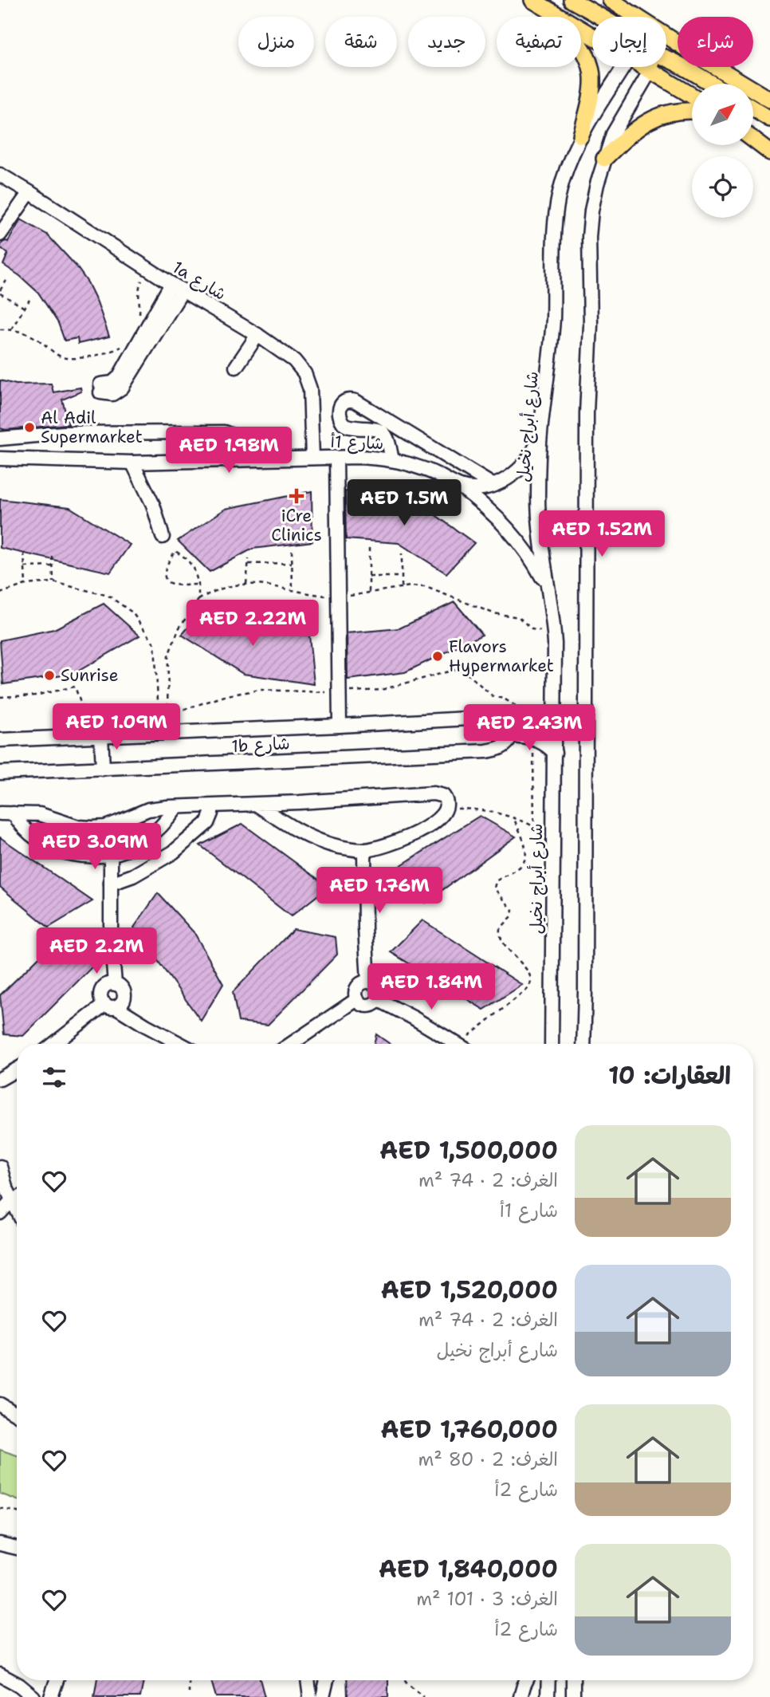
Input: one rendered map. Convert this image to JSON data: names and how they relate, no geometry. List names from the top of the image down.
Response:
{
  "streets": {
    "street": [
      "1a شارع",
      "شارع أبراج نخيل",
      "شارع 1أ",
      "1b شارع"
    ]
  },
  "crossings": [
    ["1a شارع", "شارع 1أ"],
    ["شارع أبراج نخيل", "شارع 1أ"]
  ],
  "places": {
    "other": ["Al Adil Supermarket", "Flavors Hypermarket", "Sunrise"],
    "health": ["iCre Clinics"]
  },
  "north": "top right",
  "page": {
    "chip": [
      "شراء",
      "إيجار",
      "تصفية",
      "جديد",
      "شقة",
      "منزل"
    ],
    "price": [
      "AED 1.98M",
      "AED 1.5M",
      "AED 1.52M",
      "AED 2.22M",
      "AED 1.09M",
      "AED 2.43M",
      "AED 3.09M",
      "AED 1.76M",
      "AED 2.2M",
      "AED 1.84M"
    ],
    "heading": "العقارات: 10",
    "list": [
      {
        "name": "AED 1,500,000",
        "note": "الغرف: 2 · 74 m² · شارع 1أ"
      },
      {
        "name": "AED 1,520,000",
        "note": "الغرف: 2 · 74 m² · شارع أبراج نخيل"
      },
      {
        "name": "AED 1,760,000",
        "note": "الغرف: 2 · 80 m² · شارع 2أ"
      },
      {
        "name": "AED 1,840,000",
        "note": "الغرف: 3 · 101 m² · شارع 2أ"
      }
    ]
  }
}
